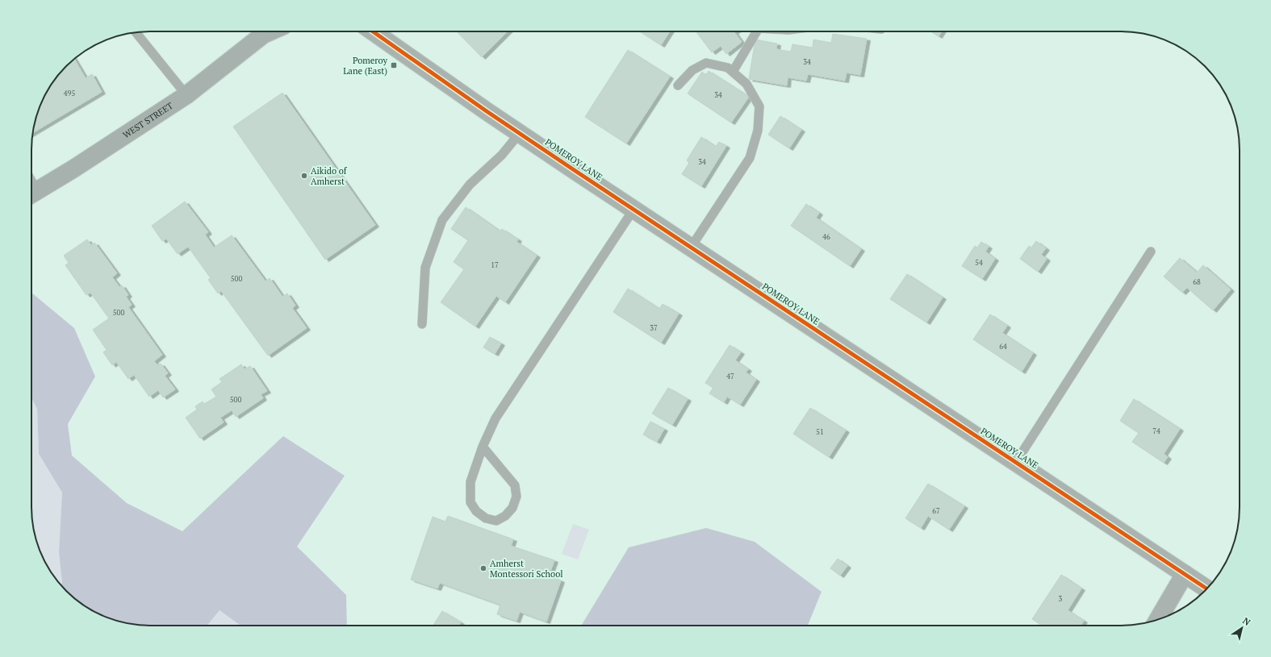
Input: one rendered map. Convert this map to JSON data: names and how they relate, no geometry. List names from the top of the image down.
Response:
{
  "streets": {
    "main road": ["WEST STREET"],
    "street": ["POMEROY LANE"]
  },
  "places": {
    "transit": ["Pomeroy Lane (East)"],
    "other": ["Aikido of Amherst", "Amherst Montessori School"]
  },
  "house_numbers": [
    "34",
    "495",
    "34",
    "34",
    "46",
    "54",
    "17",
    "500",
    "68",
    "500",
    "37",
    "64",
    "47",
    "500",
    "74",
    "51",
    "67",
    "3"
  ],
  "north": "top right"
}
